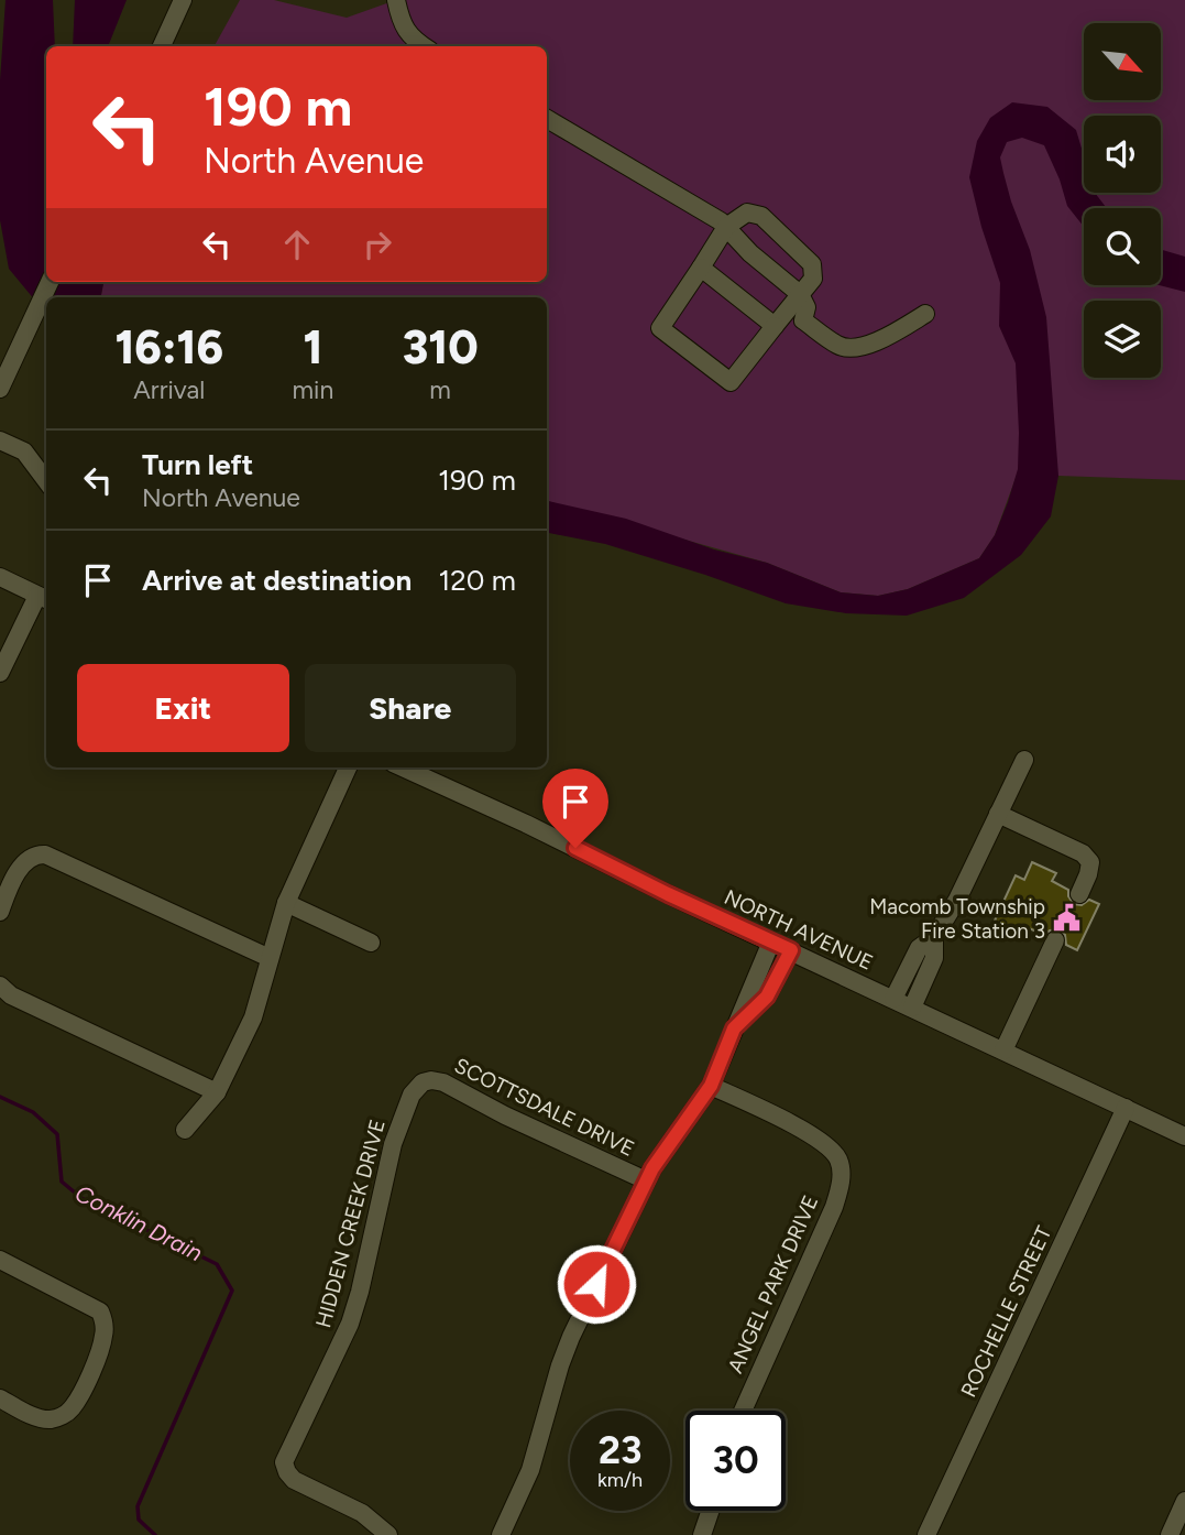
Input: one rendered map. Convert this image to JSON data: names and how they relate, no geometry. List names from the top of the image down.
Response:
{
  "streets": {
    "street": [
      "NORTH AVENUE",
      "SCOTTSDALE DRIVE",
      "HIDDEN CREEK DRIVE",
      "ANGEL PARK DRIVE",
      "ROCHELLE STREET"
    ]
  },
  "crossings": [
    ["NORTH AVENUE", "ROCHELLE STREET"],
    ["SCOTTSDALE DRIVE", "HIDDEN CREEK DRIVE"]
  ],
  "water": ["Conklin Drain"],
  "places": {
    "public building": ["Macomb Township Fire Station 3"]
  },
  "north": "bottom right",
  "page": {
    "turn": ["190 m", "North Avenue"],
    "eta": [
      "16:16",
      "Arrival",
      "1",
      "min",
      "310",
      "m"
    ],
    "list": [
      {
        "name": "Turn left",
        "note": "North Avenue",
        "value": "190 m"
      },
      {
        "name": "Arrive at destination",
        "value": "120 m"
      }
    ],
    "buttons": ["Exit", "Share"],
    "speed": "23 km/h",
    "limit": "30"
  }
}
